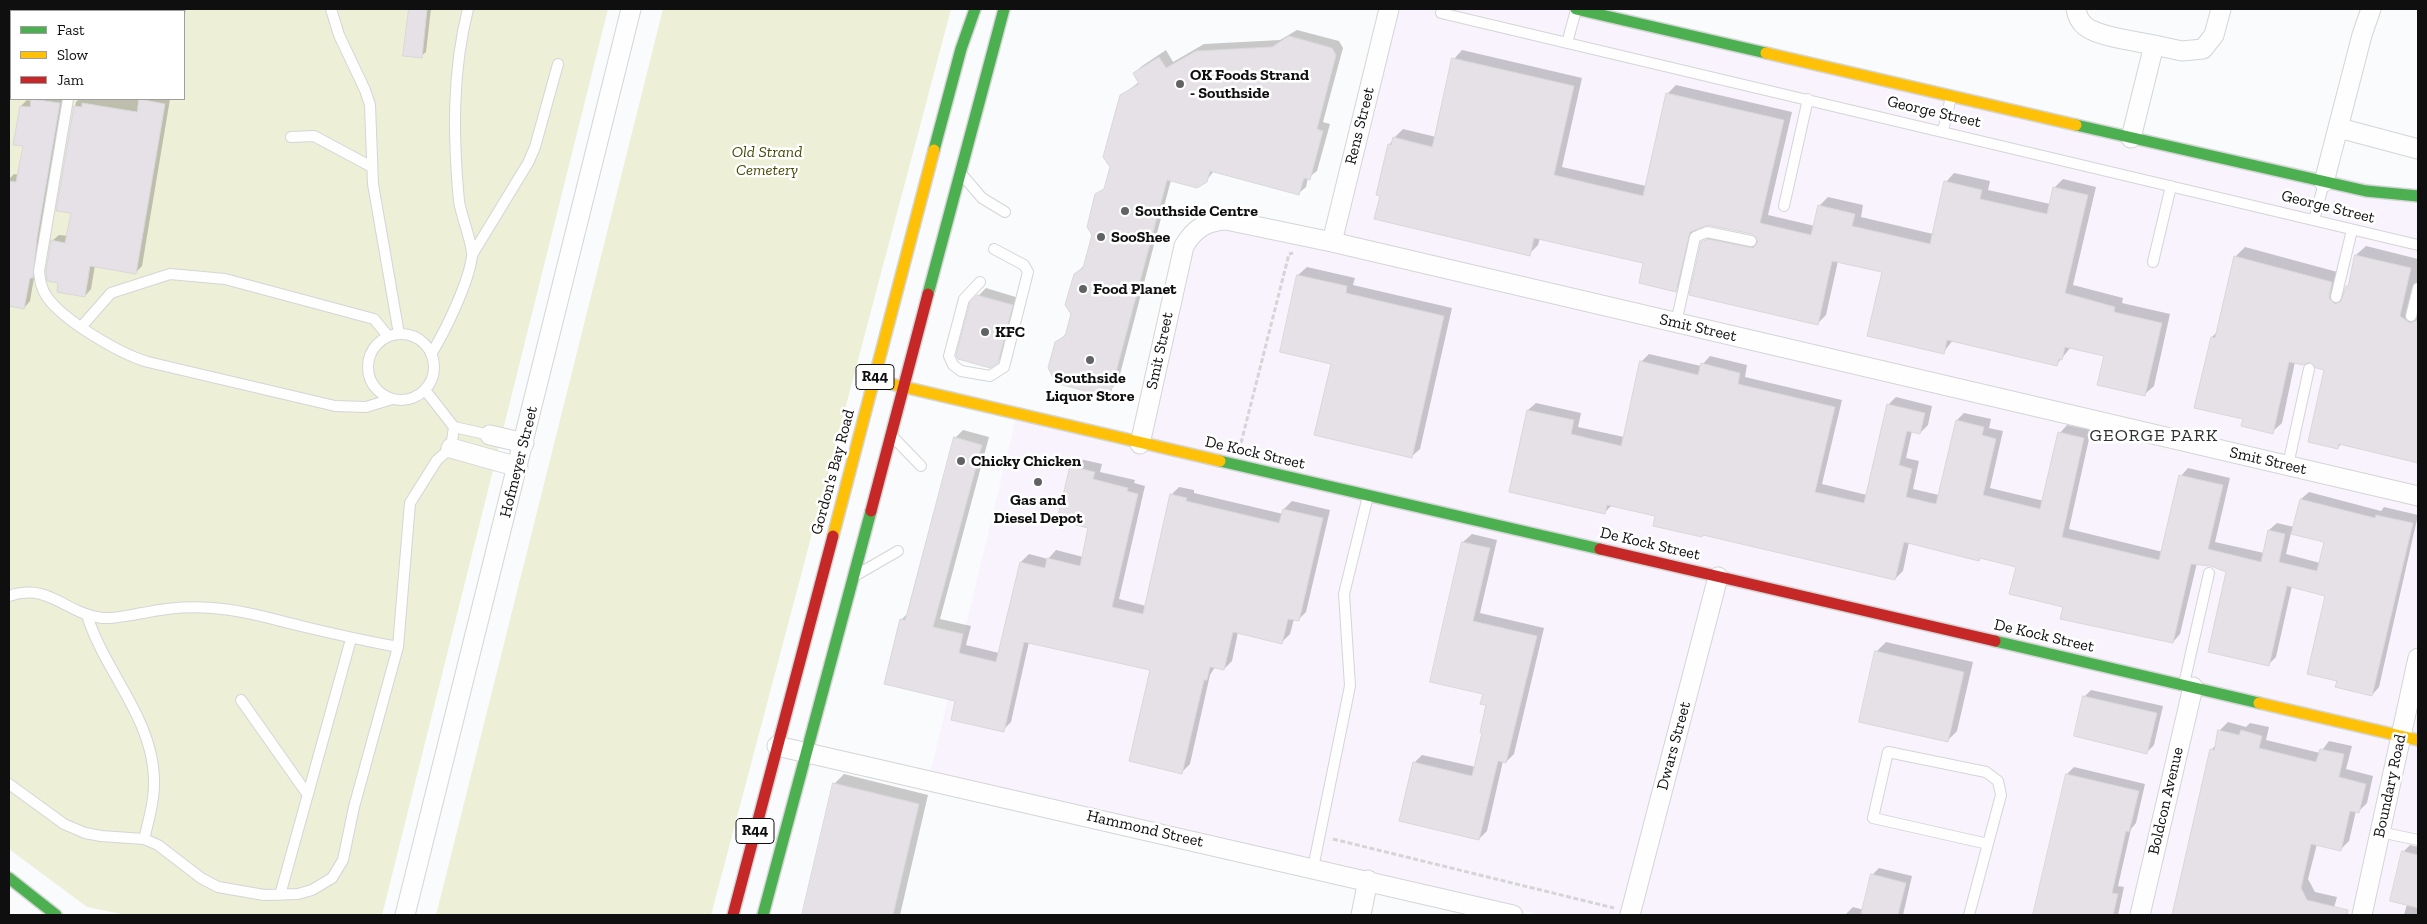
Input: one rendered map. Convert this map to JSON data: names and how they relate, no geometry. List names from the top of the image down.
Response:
{
  "streets": {
    "street": [
      "George Street",
      "Rens Street",
      "Smit Street",
      "R44",
      "De Kock Street",
      "Hofmeyer Street",
      "Gordon's Bay Road",
      "Dwars Street",
      "Boundary Road",
      "Boldcon Avenue",
      "Hammond Street"
    ]
  },
  "crossings": [
    ["Rens Street", "Smit Street"],
    ["Smit Street", "De Kock Street"],
    ["R44", "De Kock Street"],
    ["R44", "Hammond Street"],
    ["De Kock Street", "Gordon's Bay Road"],
    ["De Kock Street", "Dwars Street"],
    ["De Kock Street", "Boundary Road"],
    ["De Kock Street", "Boldcon Avenue"],
    ["Gordon's Bay Road", "Hammond Street"]
  ],
  "districts": ["GEORGE PARK"],
  "parks": ["Old Strand Cemetery"],
  "places": [
    "OK Foods Strand - Southside",
    "Southside Centre",
    "SooShee",
    "Food Planet",
    "KFC",
    "Southside Liquor Store",
    "Chicky Chicken",
    "Gas and Diesel Depot"
  ],
  "legend": ["Fast", "Slow", "Jam"]
}
